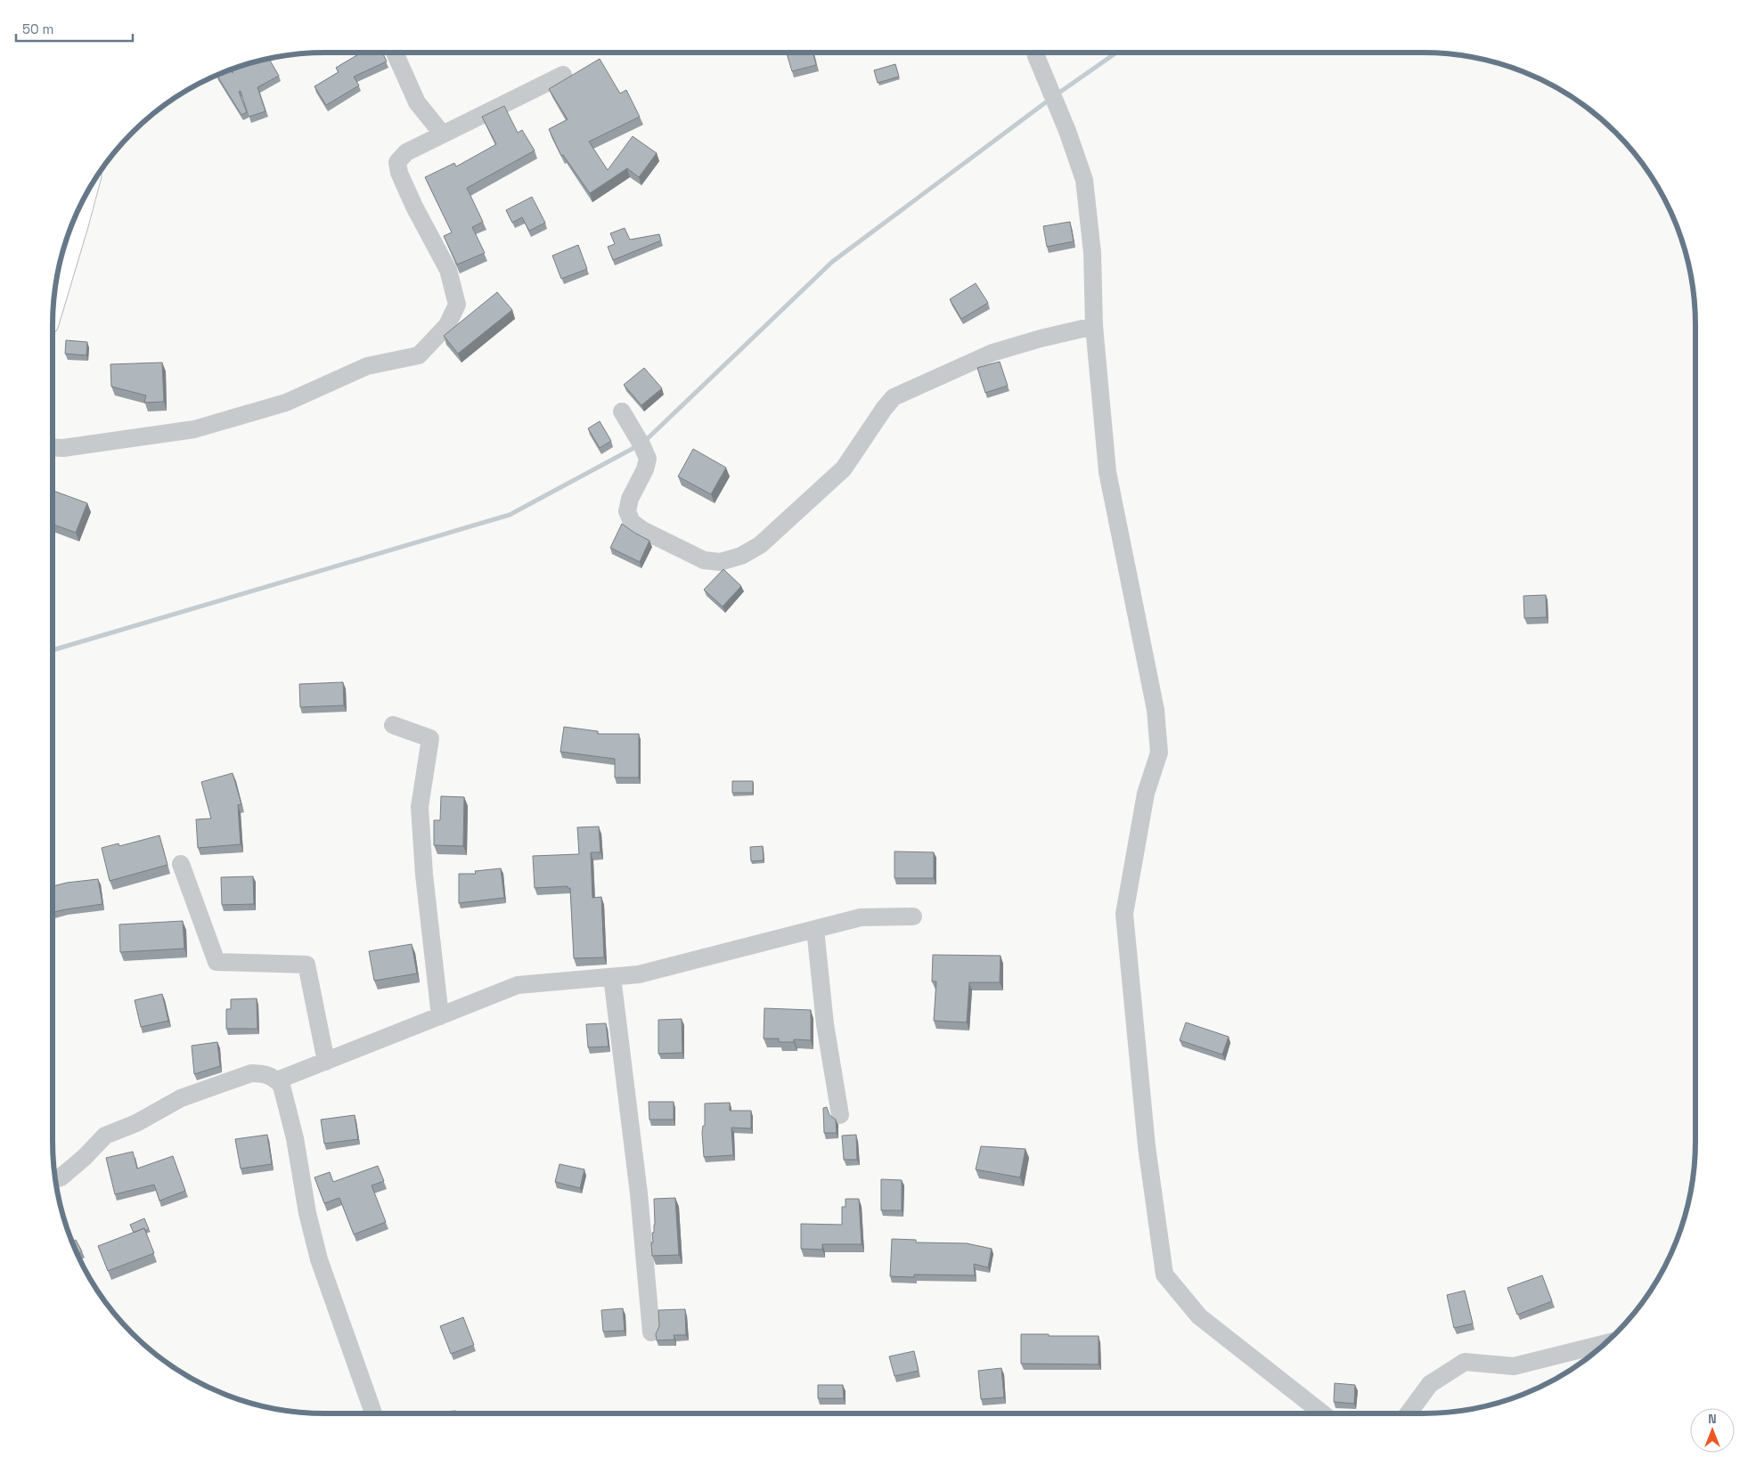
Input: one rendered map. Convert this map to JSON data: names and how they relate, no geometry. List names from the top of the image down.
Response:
{
  "scale_bar": "50 m",
  "north": "top"
}
